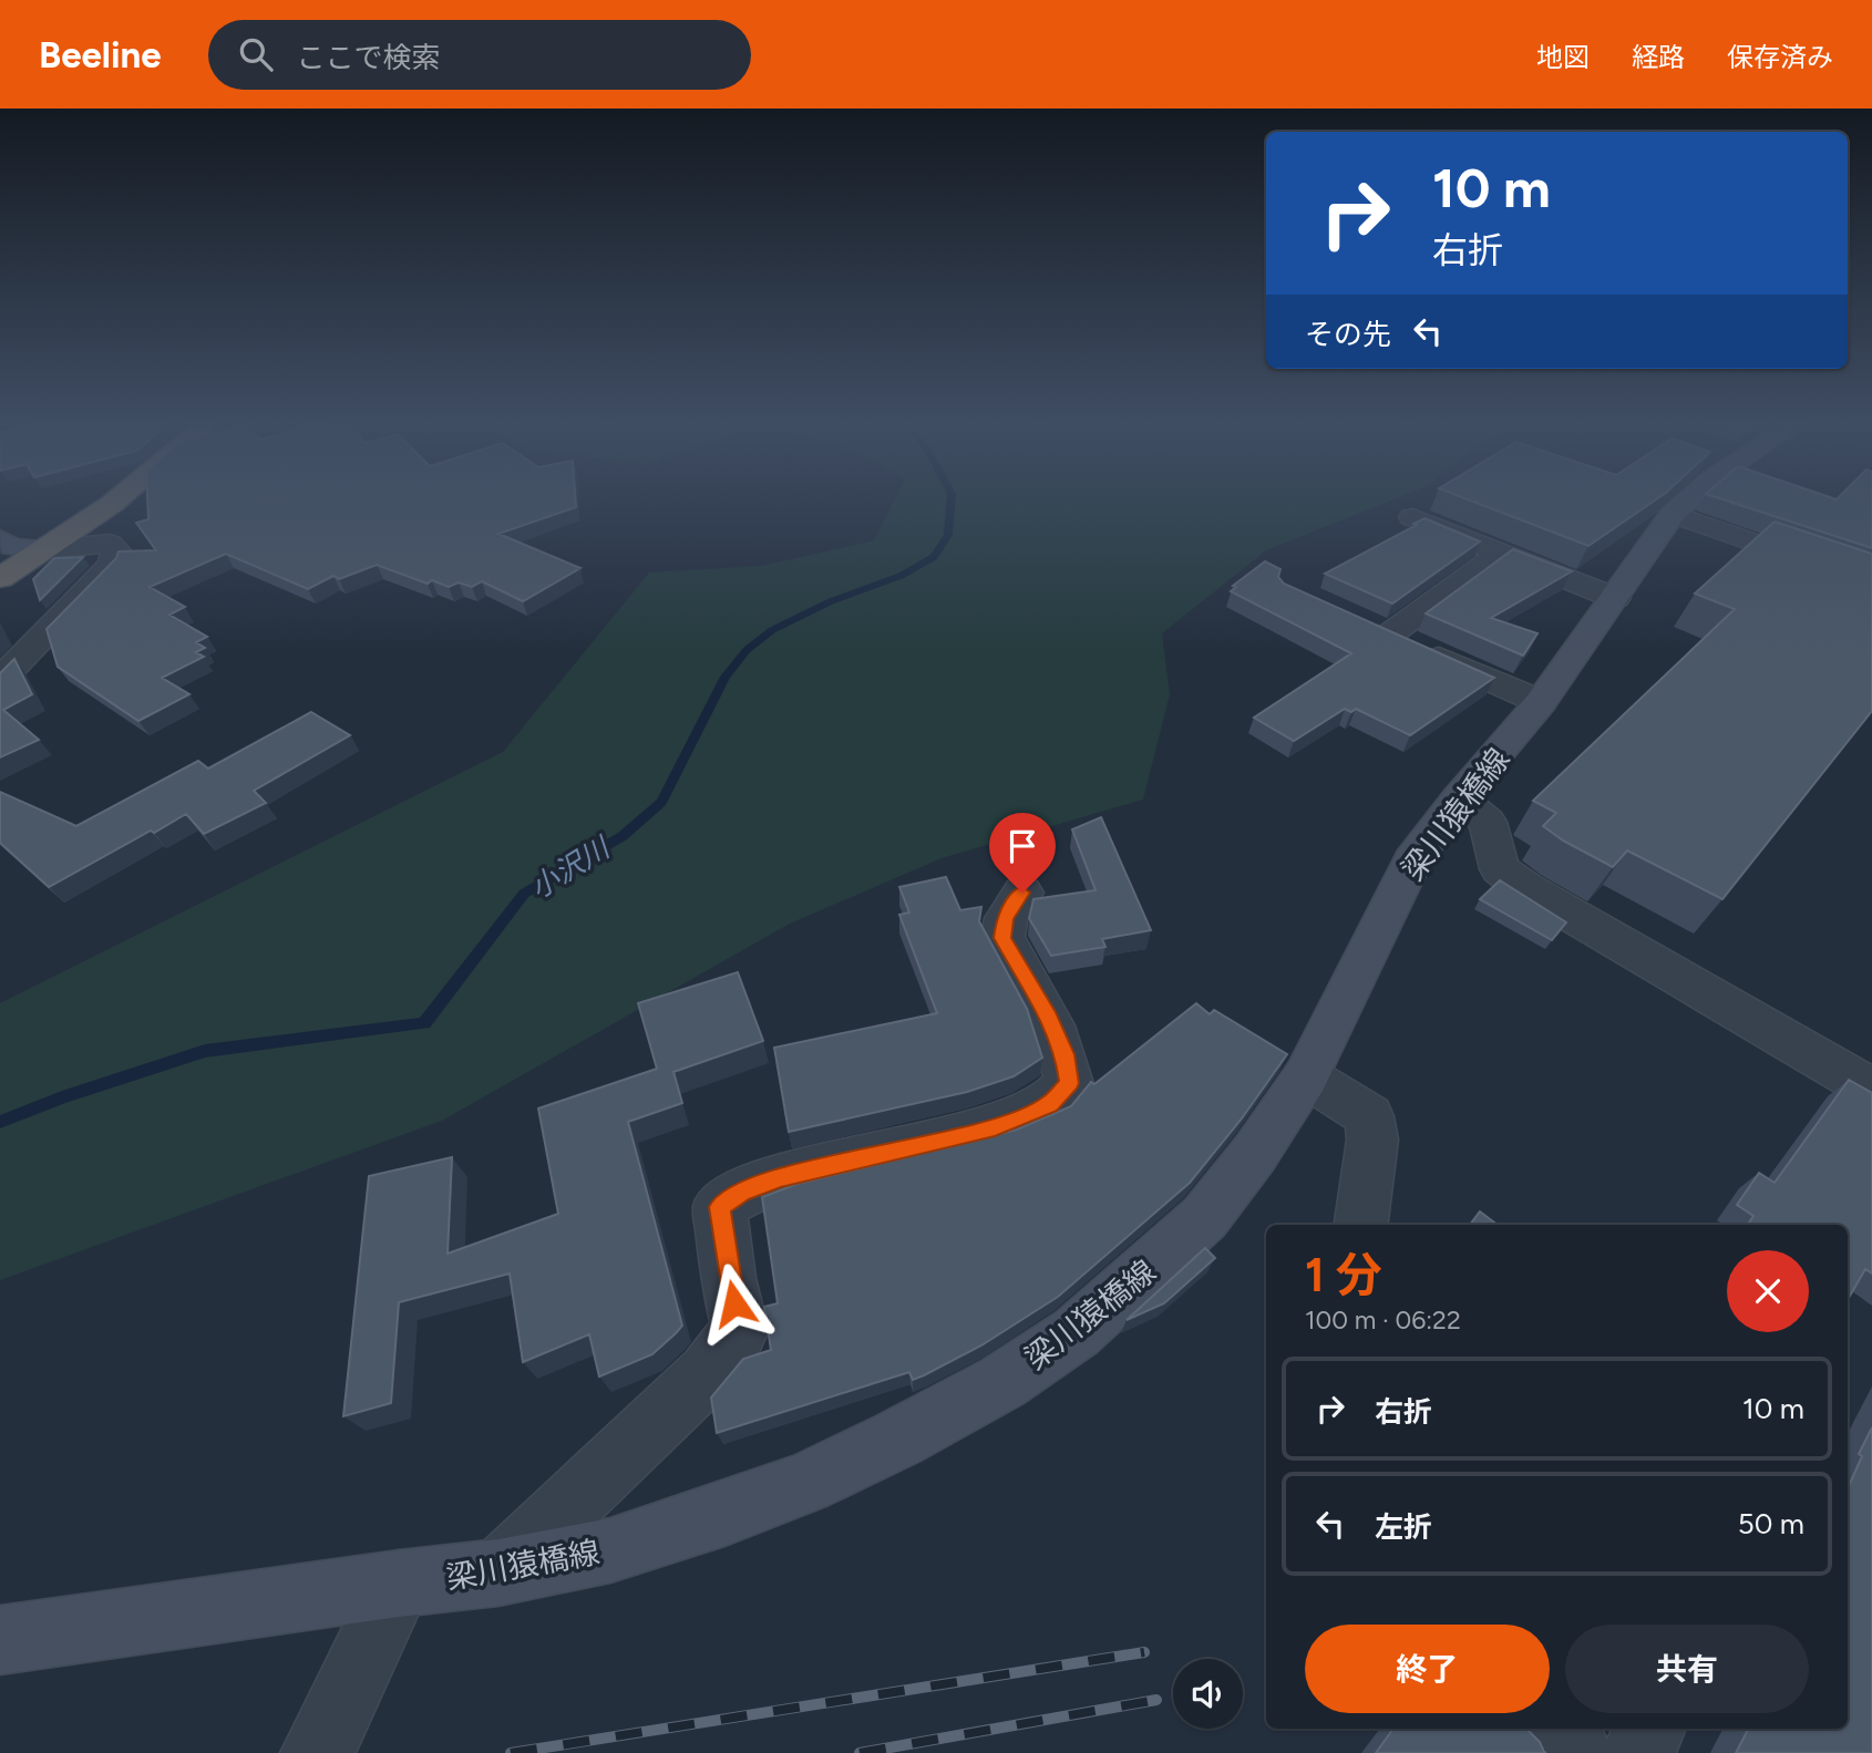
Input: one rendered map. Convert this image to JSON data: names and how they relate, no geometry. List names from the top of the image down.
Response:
{
  "streets": {
    "main road": ["梁川猿橋線"]
  },
  "water": ["小沢川"],
  "page": {
    "header": "Beeline",
    "search": "ここで検索",
    "nav": ["地図", "経路", "保存済み"],
    "turn": ["10 m", "右折"],
    "then": "その先",
    "heading": ["1 分", "100 m · 06:22"],
    "list": [
      {
        "name": "右折",
        "value": "10 m"
      },
      {
        "name": "左折",
        "value": "50 m"
      }
    ],
    "buttons": ["終了", "共有"]
  }
}
